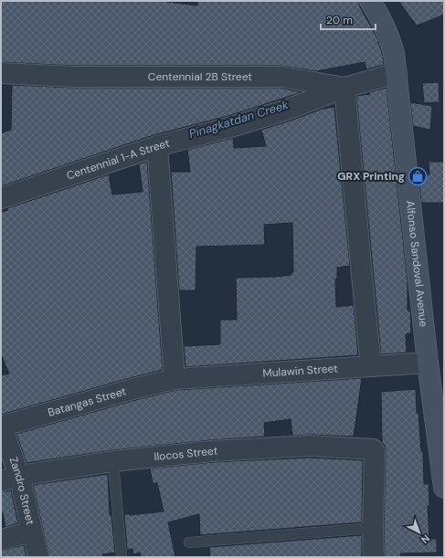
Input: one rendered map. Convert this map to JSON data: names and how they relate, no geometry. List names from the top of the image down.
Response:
{
  "streets": {
    "main road": ["Alfonso Sandoval Avenue"],
    "street": [
      "Centennial 2B Street",
      "Centennial 1-A Street",
      "Mulawin Street",
      "Batangas Street",
      "Ilocos Street",
      "Zandro Street"
    ]
  },
  "crossings": [
    ["Centennial 2B Street", "Centennial 1-A Street"],
    ["Centennial 2B Street", "Alfonso Sandoval Avenue"],
    ["Alfonso Sandoval Avenue", "Mulawin Street"],
    ["Mulawin Street", "Batangas Street"],
    ["Batangas Street", "Zandro Street"],
    ["Ilocos Street", "Zandro Street"]
  ],
  "water": ["Pinagkatdan Creek"],
  "places": {
    "shop": ["GRX Printing"]
  },
  "scale_bar": "20 m",
  "north": "bottom right"
}
